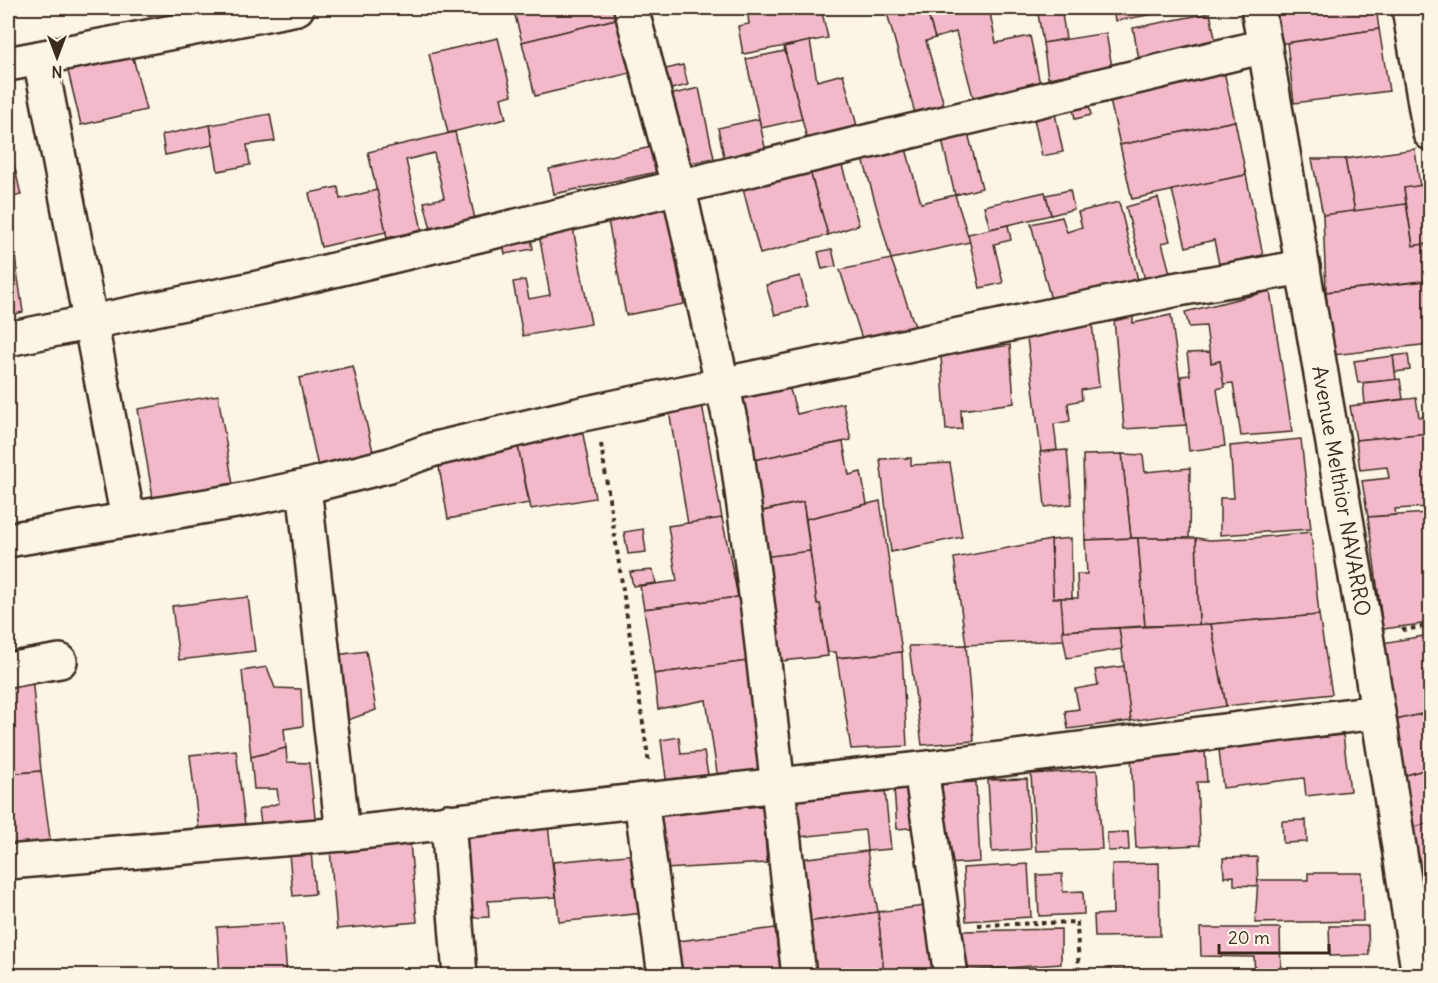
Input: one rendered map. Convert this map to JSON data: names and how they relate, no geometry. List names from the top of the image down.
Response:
{
  "streets": {
    "street": ["Avenue Melthior NAVARRO"]
  },
  "scale_bar": "20 m",
  "north": "bottom"
}
